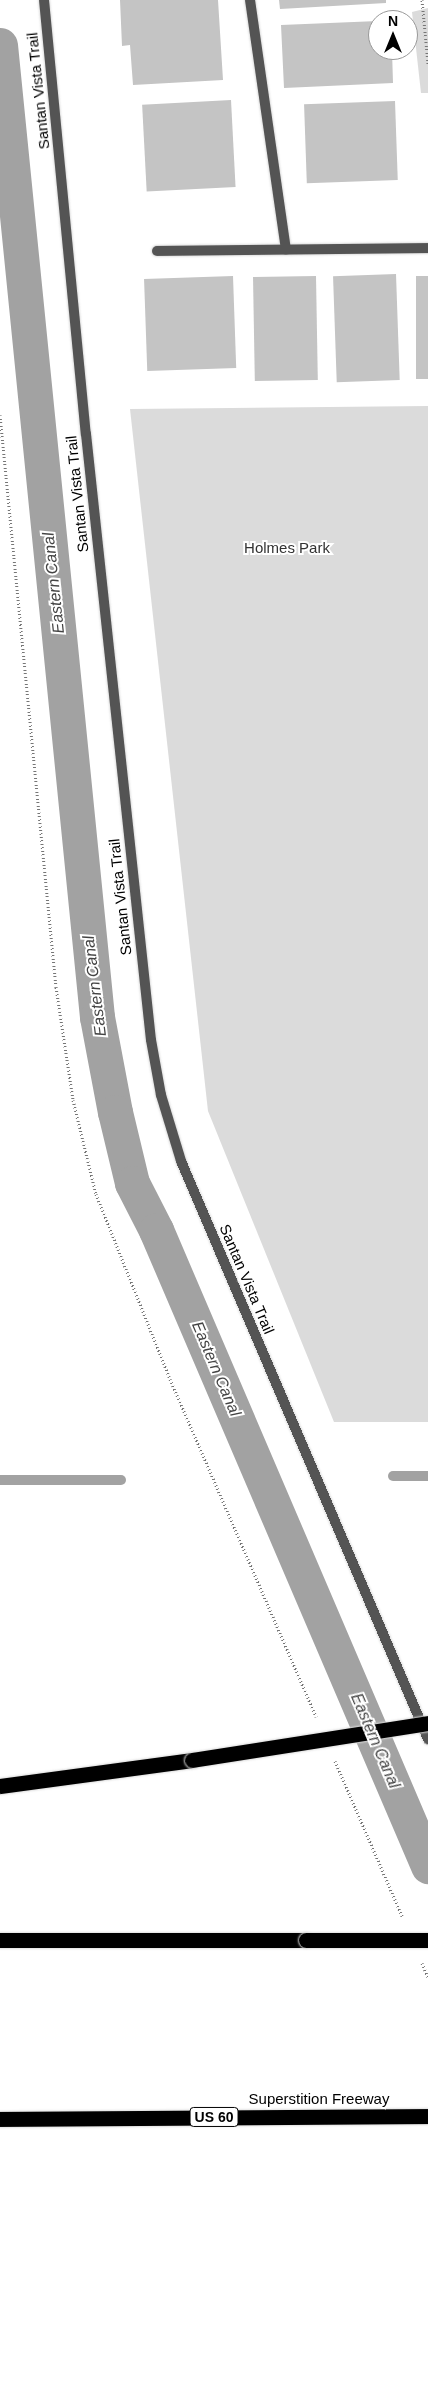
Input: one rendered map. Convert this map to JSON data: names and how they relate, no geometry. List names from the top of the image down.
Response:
{
  "streets": {
    "highway": ["Superstition Freeway", "US 60"],
    "lane": ["Santan Vista Trail"]
  },
  "water": ["Eastern Canal"],
  "parks": ["Holmes Park"],
  "north": "top"
}
